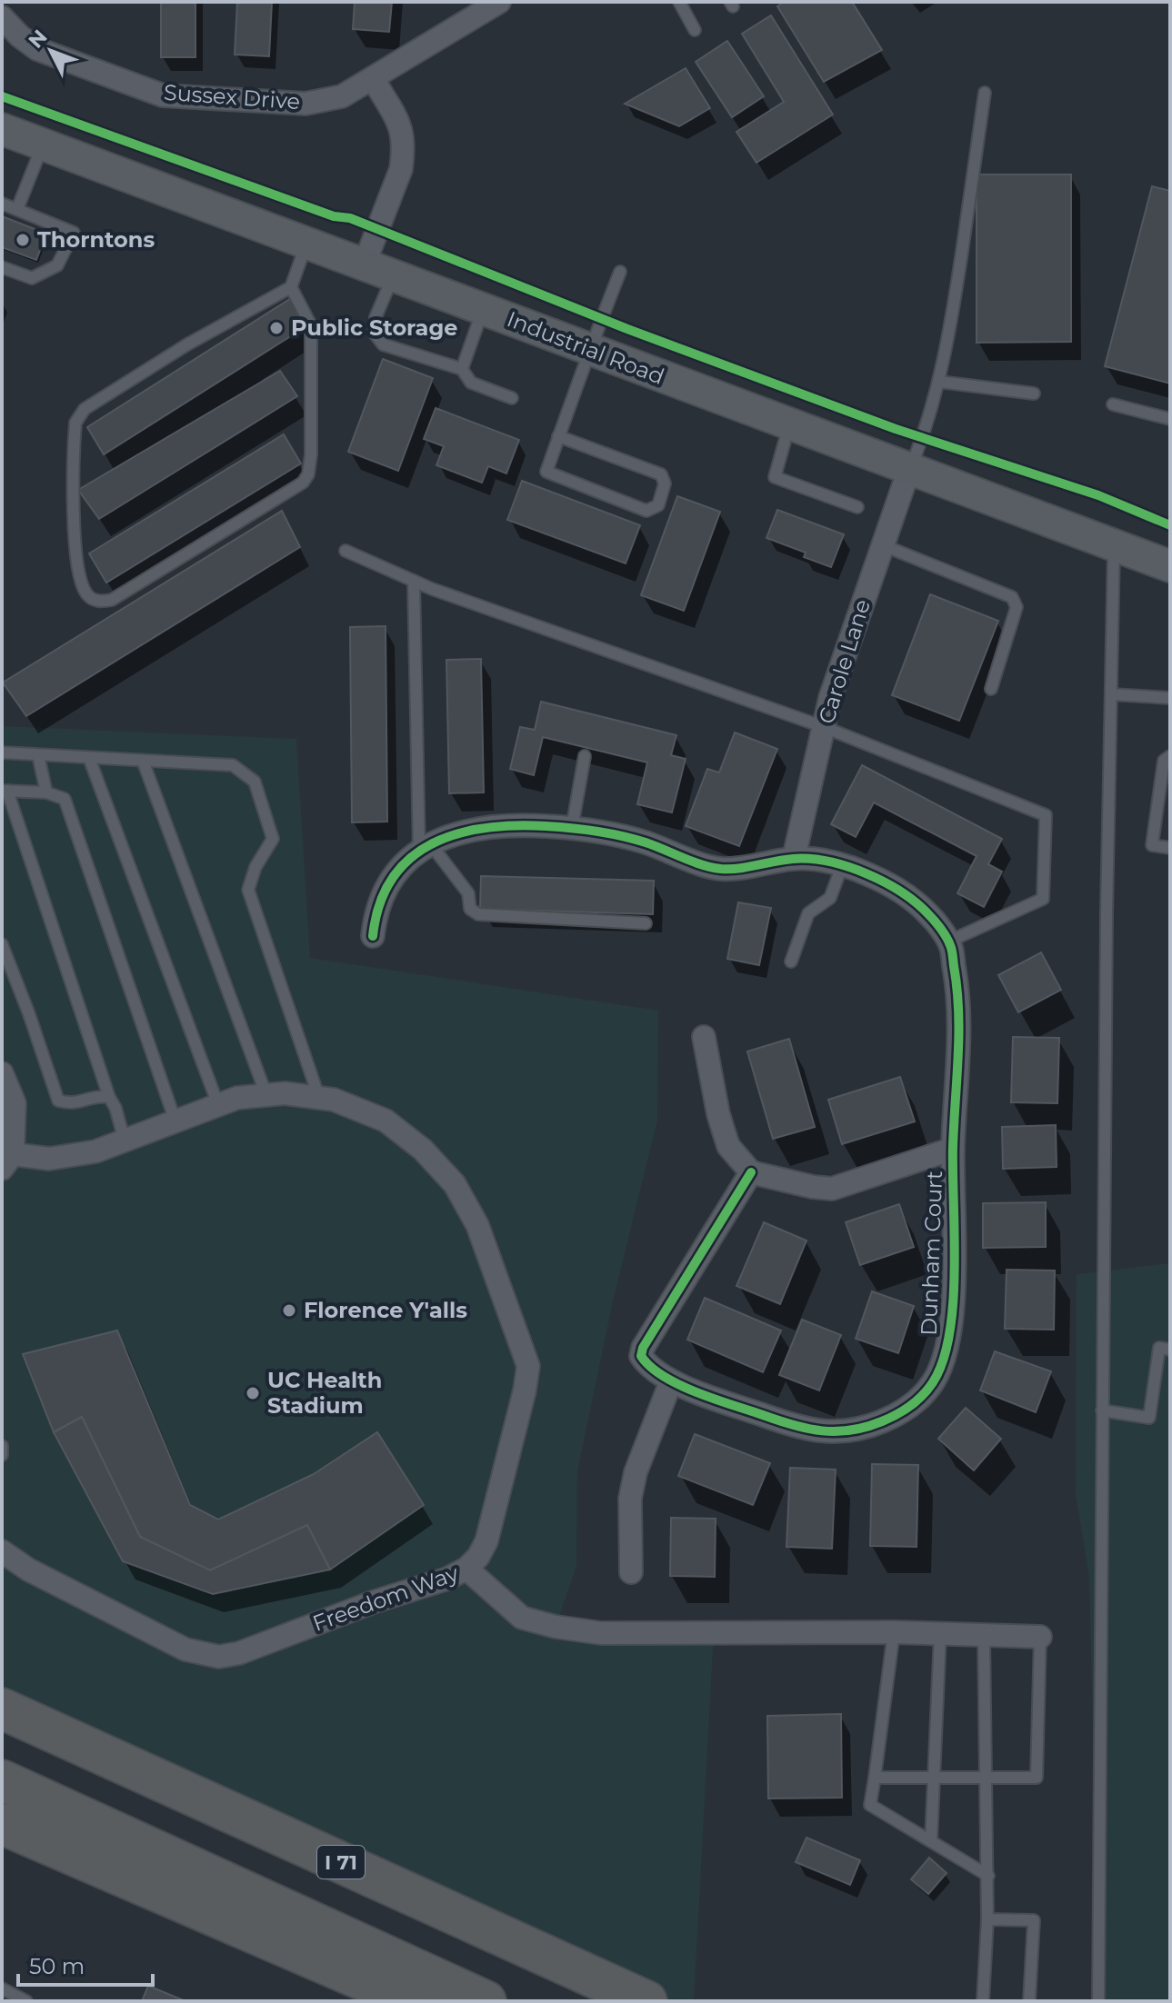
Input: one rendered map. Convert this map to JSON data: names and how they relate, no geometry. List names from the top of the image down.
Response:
{
  "streets": {
    "highway": ["I 71"],
    "main road": ["Industrial Road"],
    "street": [
      "Sussex Drive",
      "Carole Lane",
      "Dunham Court",
      "Freedom Way"
    ]
  },
  "crossings": [
    ["Industrial Road", "Carole Lane"],
    ["Carole Lane", "Dunham Court"]
  ],
  "places": [
    "Thorntons",
    "Public Storage",
    "Florence Y'alls",
    "UC Health Stadium"
  ],
  "scale_bar": "50 m",
  "north": "top left"
}
